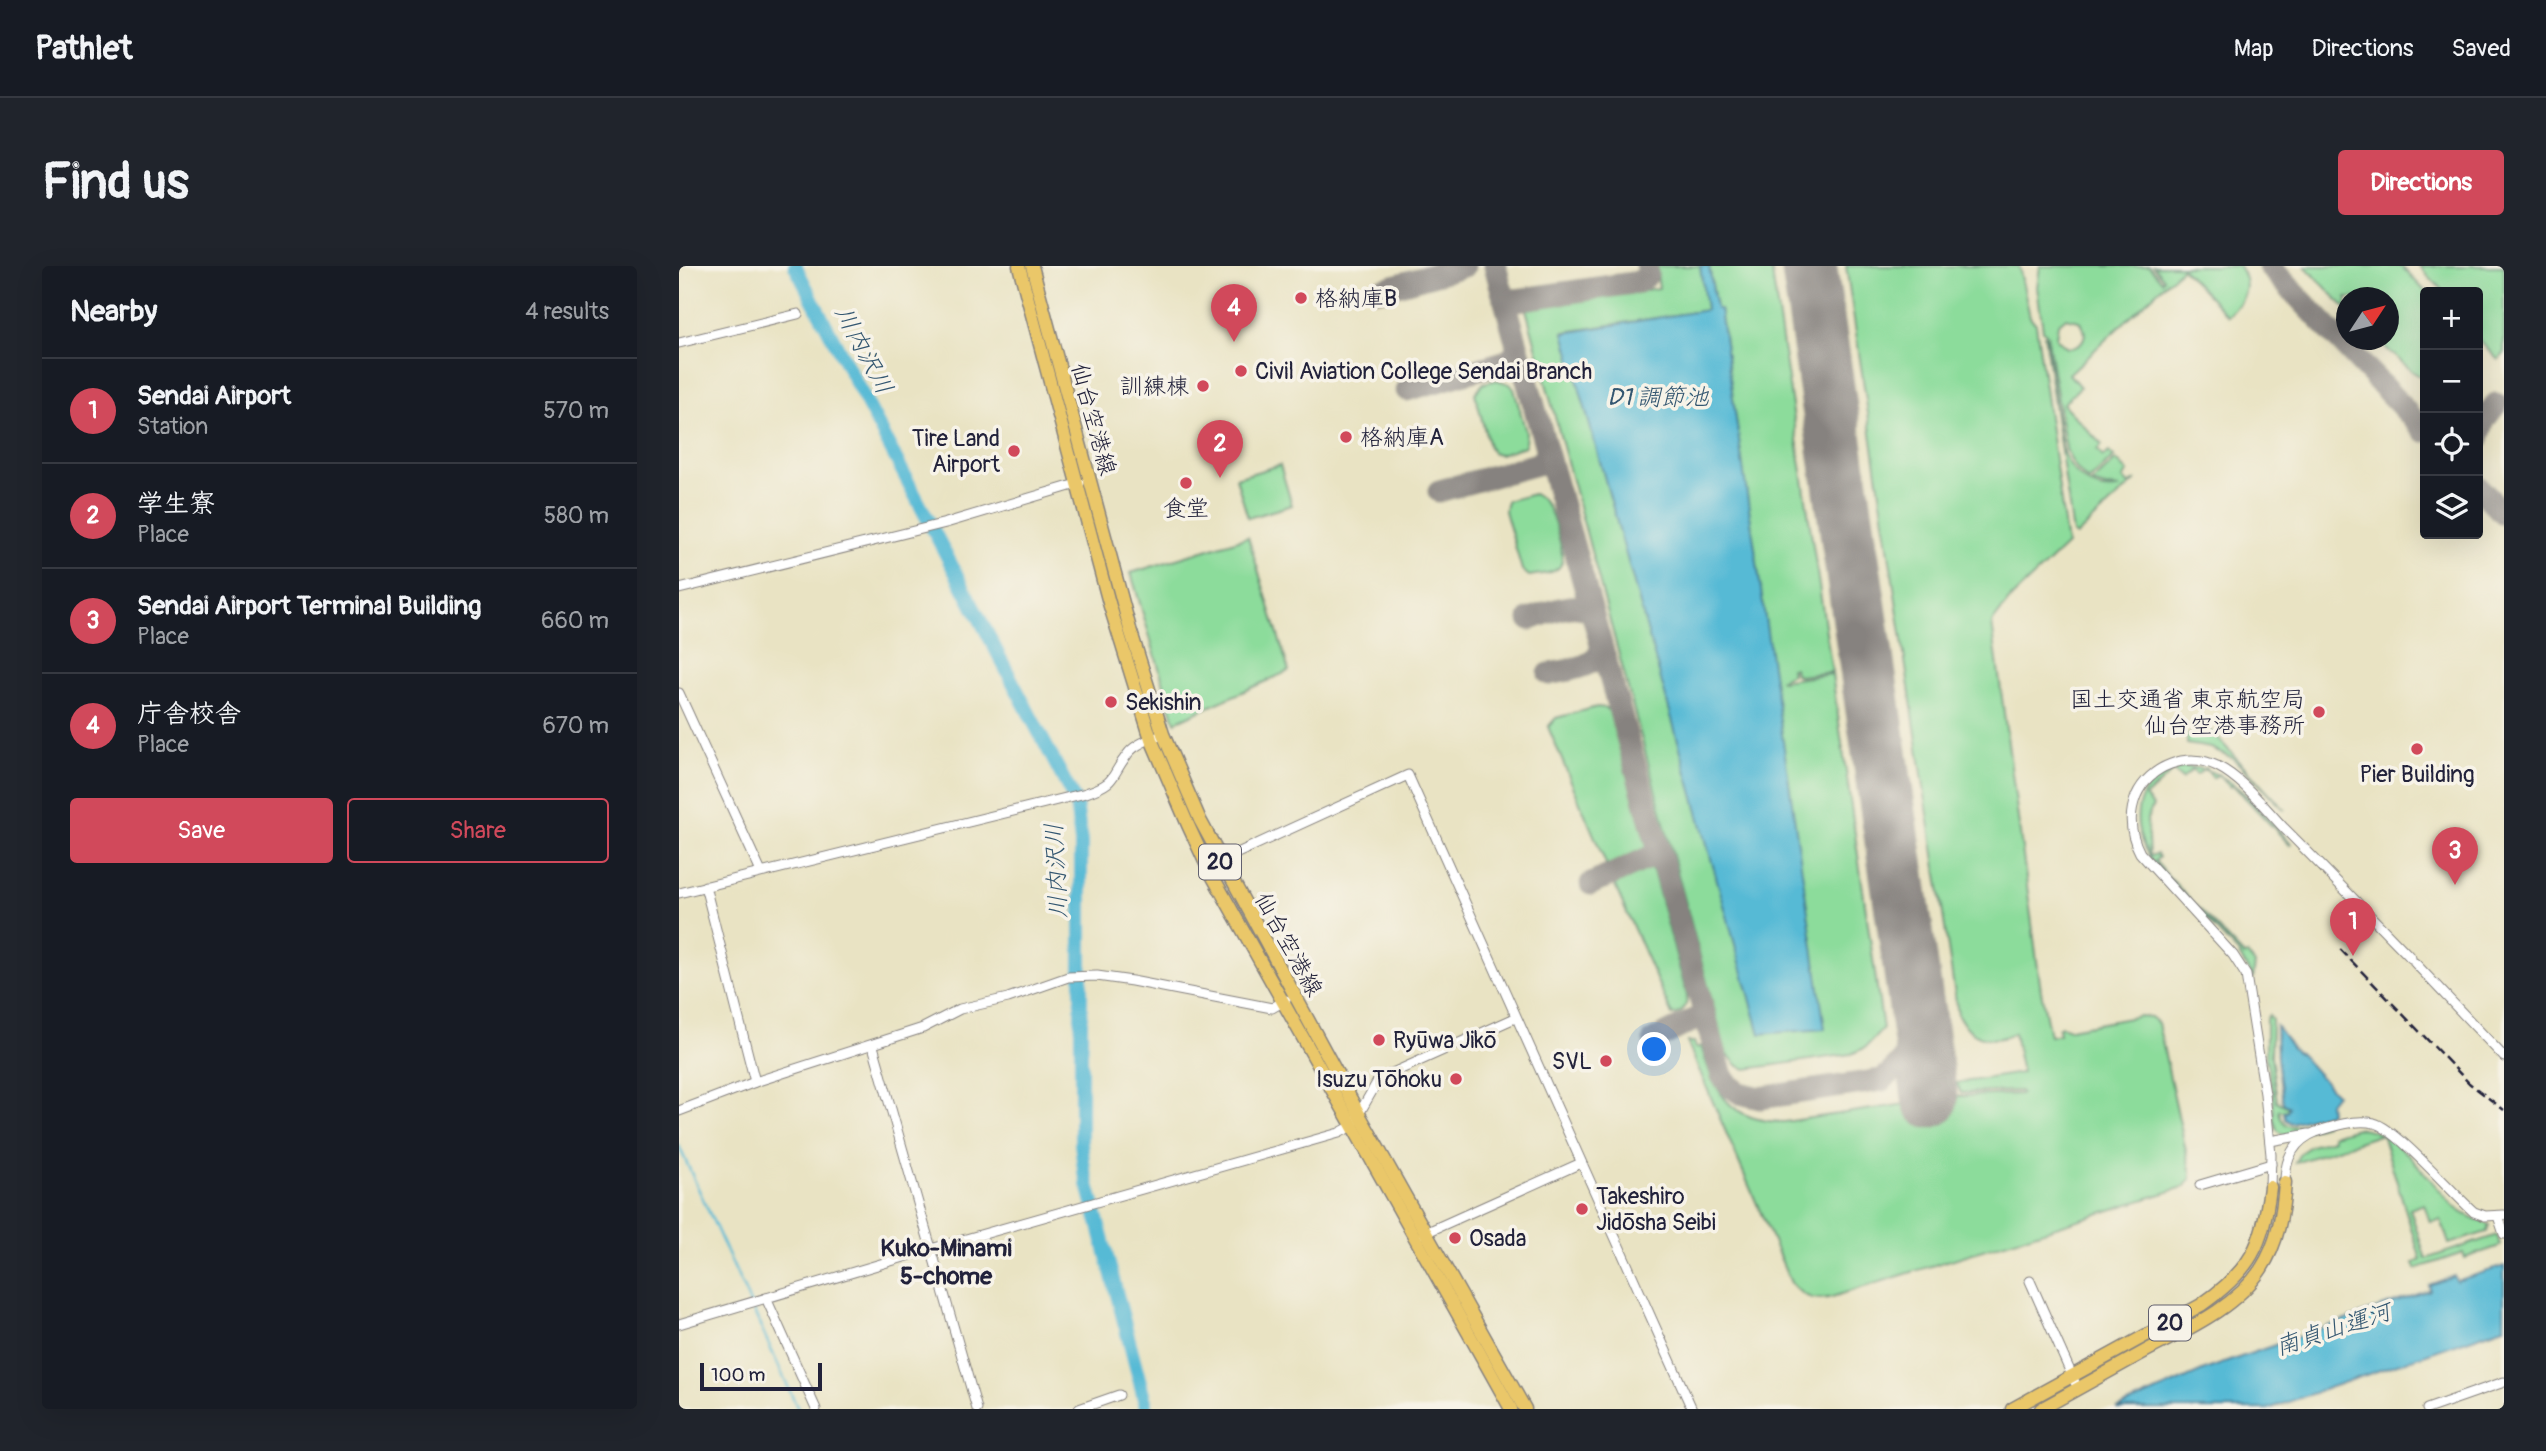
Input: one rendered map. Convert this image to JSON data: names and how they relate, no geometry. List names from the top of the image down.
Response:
{
  "streets": {
    "main road": ["仙台空港線", "20"]
  },
  "districts": ["Kuko-Minami 5-chome"],
  "water": ["川内沢川", "D1 調節池", "南貞山運河"],
  "places": [
    "格納庫B",
    "Civil Aviation College Sendai Branch",
    "訓練棟",
    "格納庫A",
    "Tire Land Airport",
    "食堂",
    "Sekishin",
    "国土交通省 東京航空局 仙台空港事務所",
    "Pier Building",
    "Ryūwa Jikō",
    "SVL",
    "Isuzu Tōhoku",
    "Takeshiro Jidōsha Seibi",
    "Osada"
  ],
  "scale_bar": "100 m",
  "north": "top right",
  "page": {
    "header": "Pathlet",
    "nav": ["Map", "Directions", "Saved"],
    "buttons": [
      "Directions",
      ["Save", "Share"]
    ],
    "title": "Find us",
    "heading": ["Nearby", "4 results"],
    "pins": [
      "4",
      "2",
      "3",
      "1"
    ],
    "map_buttons": ["+", "−"],
    "list": [
      {
        "mark": "1",
        "name": "Sendai Airport",
        "note": "Station",
        "value": "570 m"
      },
      {
        "mark": "2",
        "name": "学生寮",
        "note": "Place",
        "value": "580 m"
      },
      {
        "mark": "3",
        "name": "Sendai Airport Terminal Building",
        "note": "Place",
        "value": "660 m"
      },
      {
        "mark": "4",
        "name": "庁舎校舎",
        "note": "Place",
        "value": "670 m"
      }
    ],
    "scale": "100 m"
  }
}
